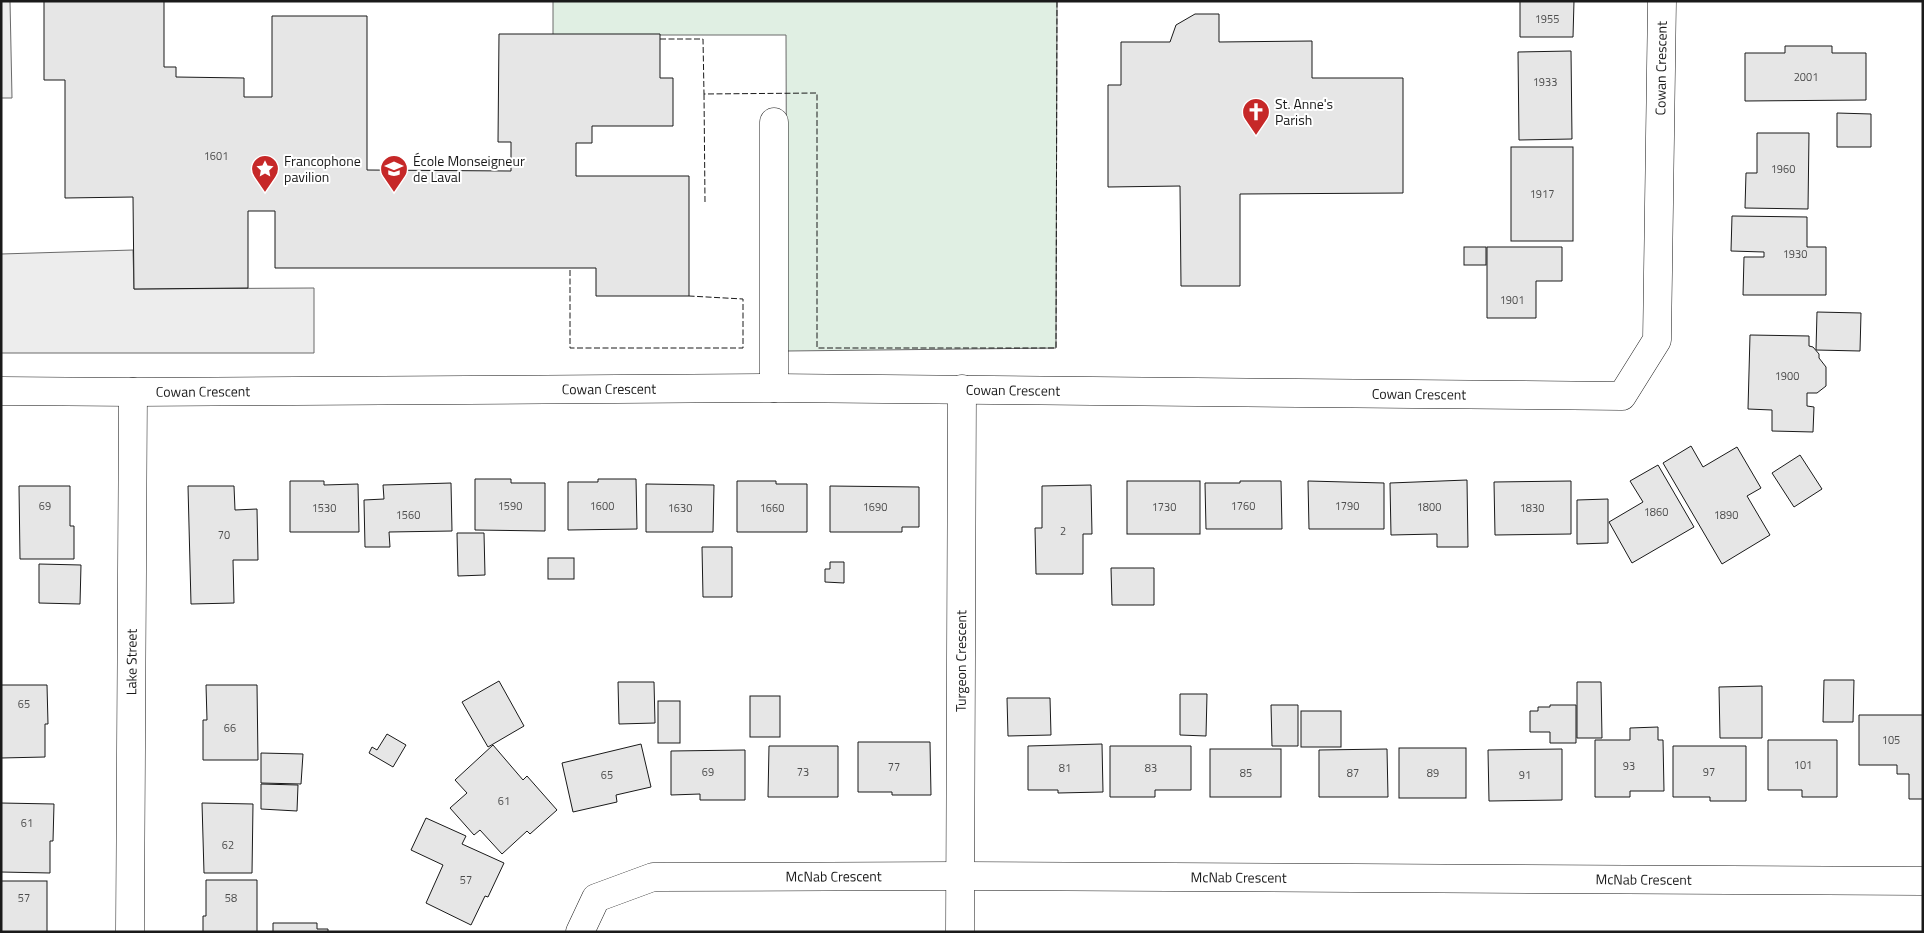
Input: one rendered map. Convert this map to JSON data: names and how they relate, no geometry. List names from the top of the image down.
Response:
{
  "streets": {
    "street": [
      "Cowan Crescent",
      "Turgeon Crescent",
      "Lake Street",
      "McNab Crescent"
    ]
  },
  "crossings": [
    ["Cowan Crescent", "Turgeon Crescent"],
    ["Cowan Crescent", "Lake Street"],
    ["Turgeon Crescent", "McNab Crescent"]
  ],
  "places": {
    "church": ["St. Anne's Parish"],
    "place": ["Francophone pavilion"],
    "school or university": ["École Monseigneur de Laval"]
  },
  "house_numbers": [
    "1955",
    "2001",
    "1933",
    "1601",
    "1960",
    "1917",
    "1930",
    "1901",
    "1900",
    "69",
    "1590",
    "1600",
    "1760",
    "1790",
    "1690",
    "1730",
    "1800",
    "1530",
    "1630",
    "1660",
    "1830",
    "1860",
    "1560",
    "1890",
    "2",
    "70",
    "65",
    "66",
    "105",
    "101",
    "93",
    "77",
    "81",
    "83",
    "69",
    "73",
    "97",
    "85",
    "87",
    "89",
    "65",
    "91",
    "61",
    "61",
    "62",
    "57",
    "57",
    "58"
  ]
}
